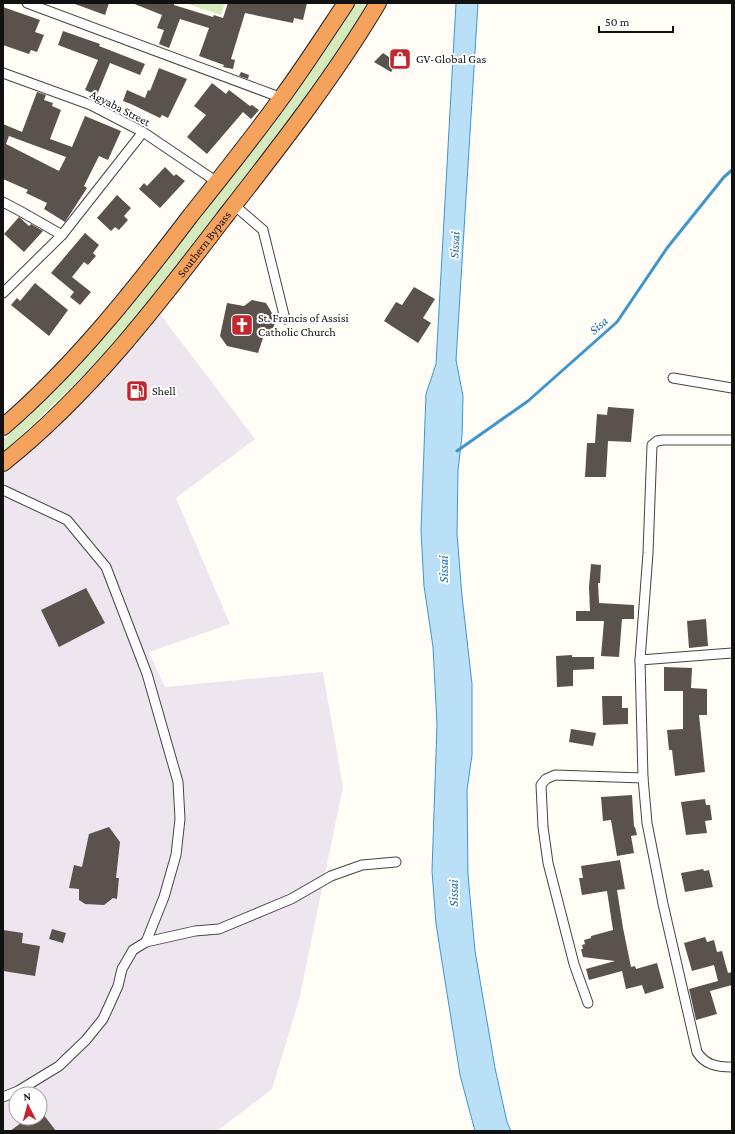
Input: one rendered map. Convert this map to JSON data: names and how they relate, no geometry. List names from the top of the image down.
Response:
{
  "streets": {
    "highway": ["Southern Bypass"],
    "street": ["Agyaba Street"]
  },
  "water": ["Sissai", "Sisa"],
  "places": {
    "shop": ["GV-Global Gas"],
    "church": ["St. Francis of Assisi Catholic Church"],
    "fuel station": ["Shell"]
  },
  "scale_bar": "50 m",
  "north": "top"
}
